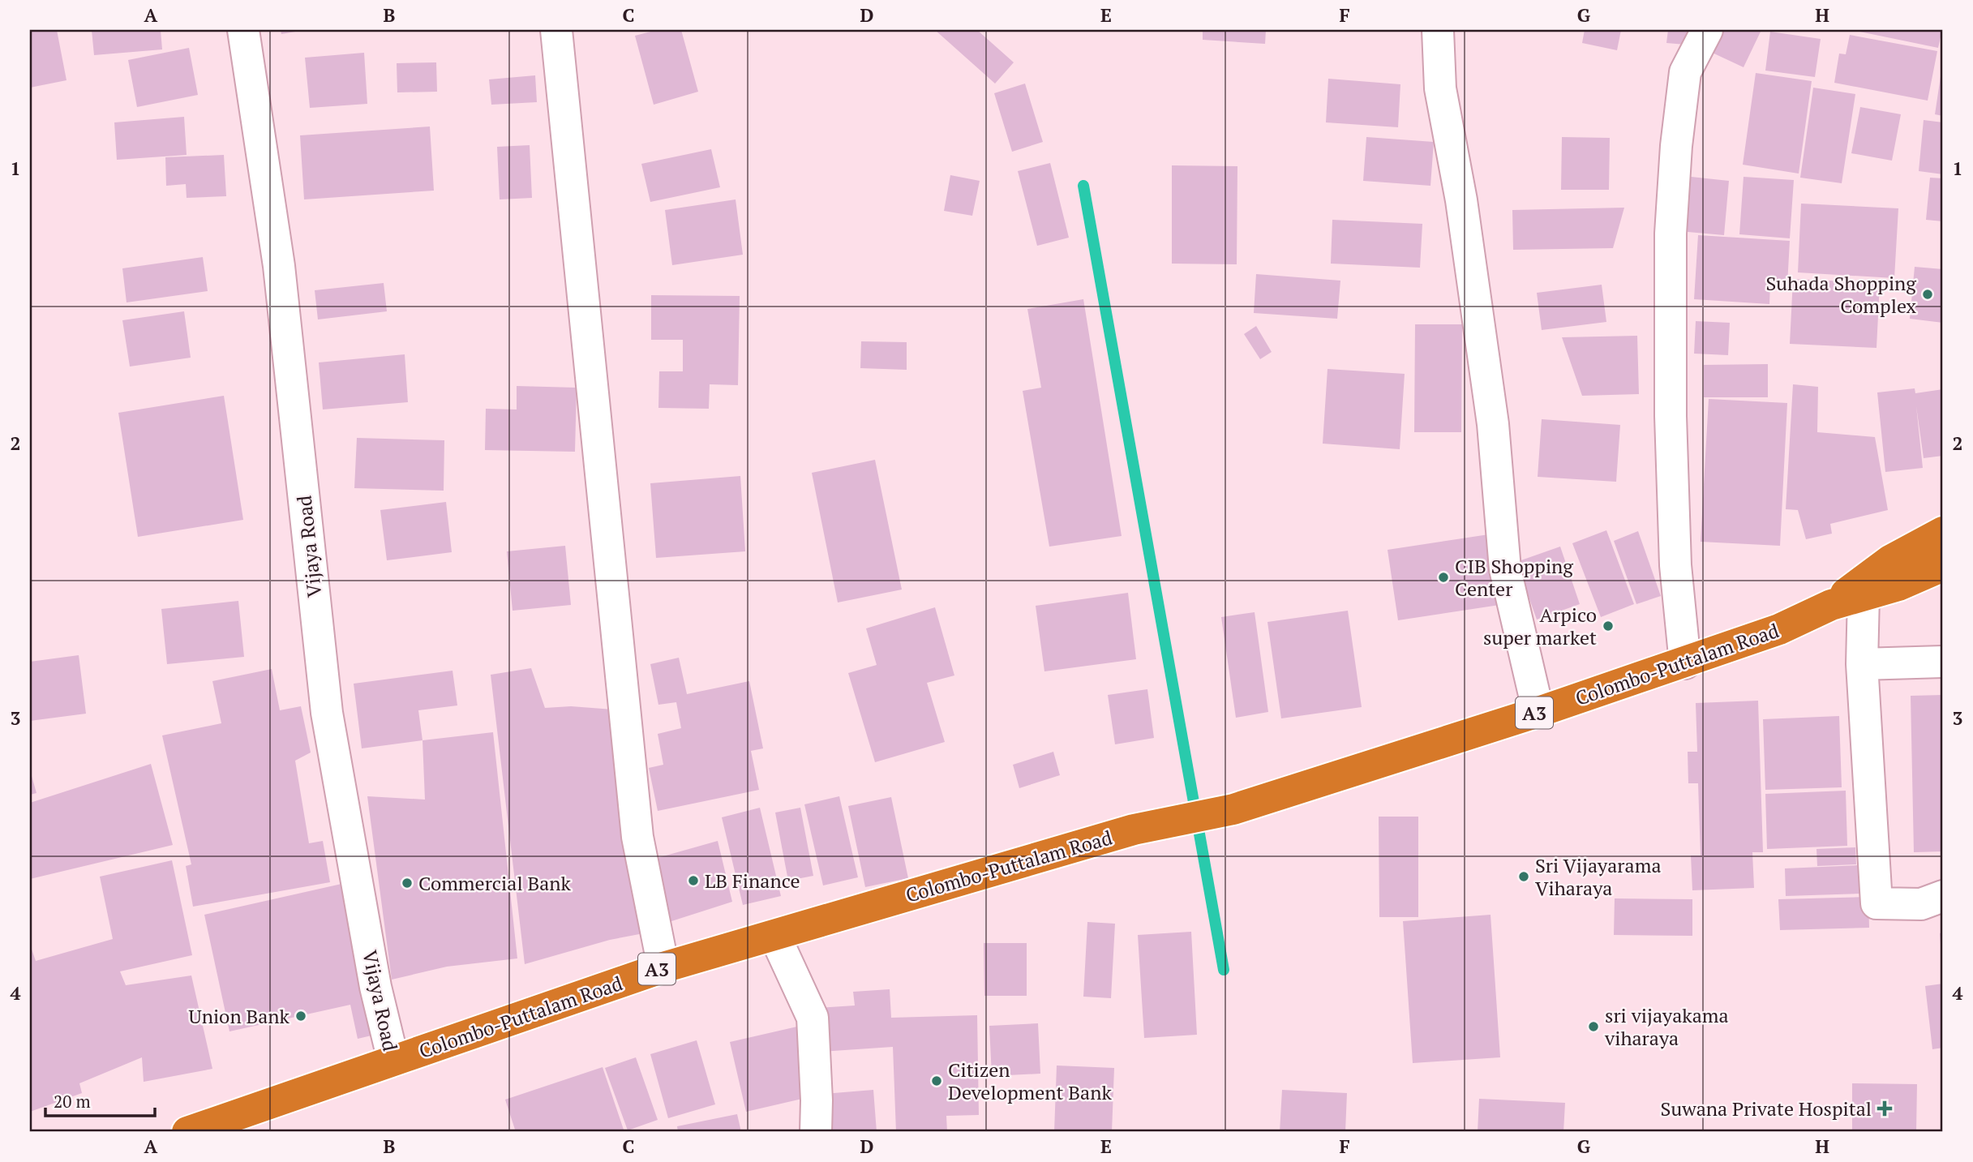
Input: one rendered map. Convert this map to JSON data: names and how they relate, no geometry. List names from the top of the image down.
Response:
{
  "streets": {
    "highway": ["Colombo-Puttalam Road", "A3"],
    "street": ["Vijaya Road"]
  },
  "crossings": [
    ["Vijaya Road", "Colombo-Puttalam Road"]
  ],
  "places": {
    "other": [
      "Suhada Shopping Complex",
      "CIB Shopping Center",
      "Arpico super market",
      "Sri Vijayarama Viharaya",
      "LB Finance",
      "Commercial Bank",
      "Union Bank",
      "sri vijayakama viharaya",
      "Citizen Development Bank"
    ],
    "health": ["Suwana Private Hospital"]
  },
  "scale_bar": "20 m",
  "grid": {
    "columns": [
      "A",
      "B",
      "C",
      "D",
      "E",
      "F",
      "G",
      "H"
    ],
    "rows": [
      "1",
      "2",
      "3",
      "4"
    ]
  }
}
